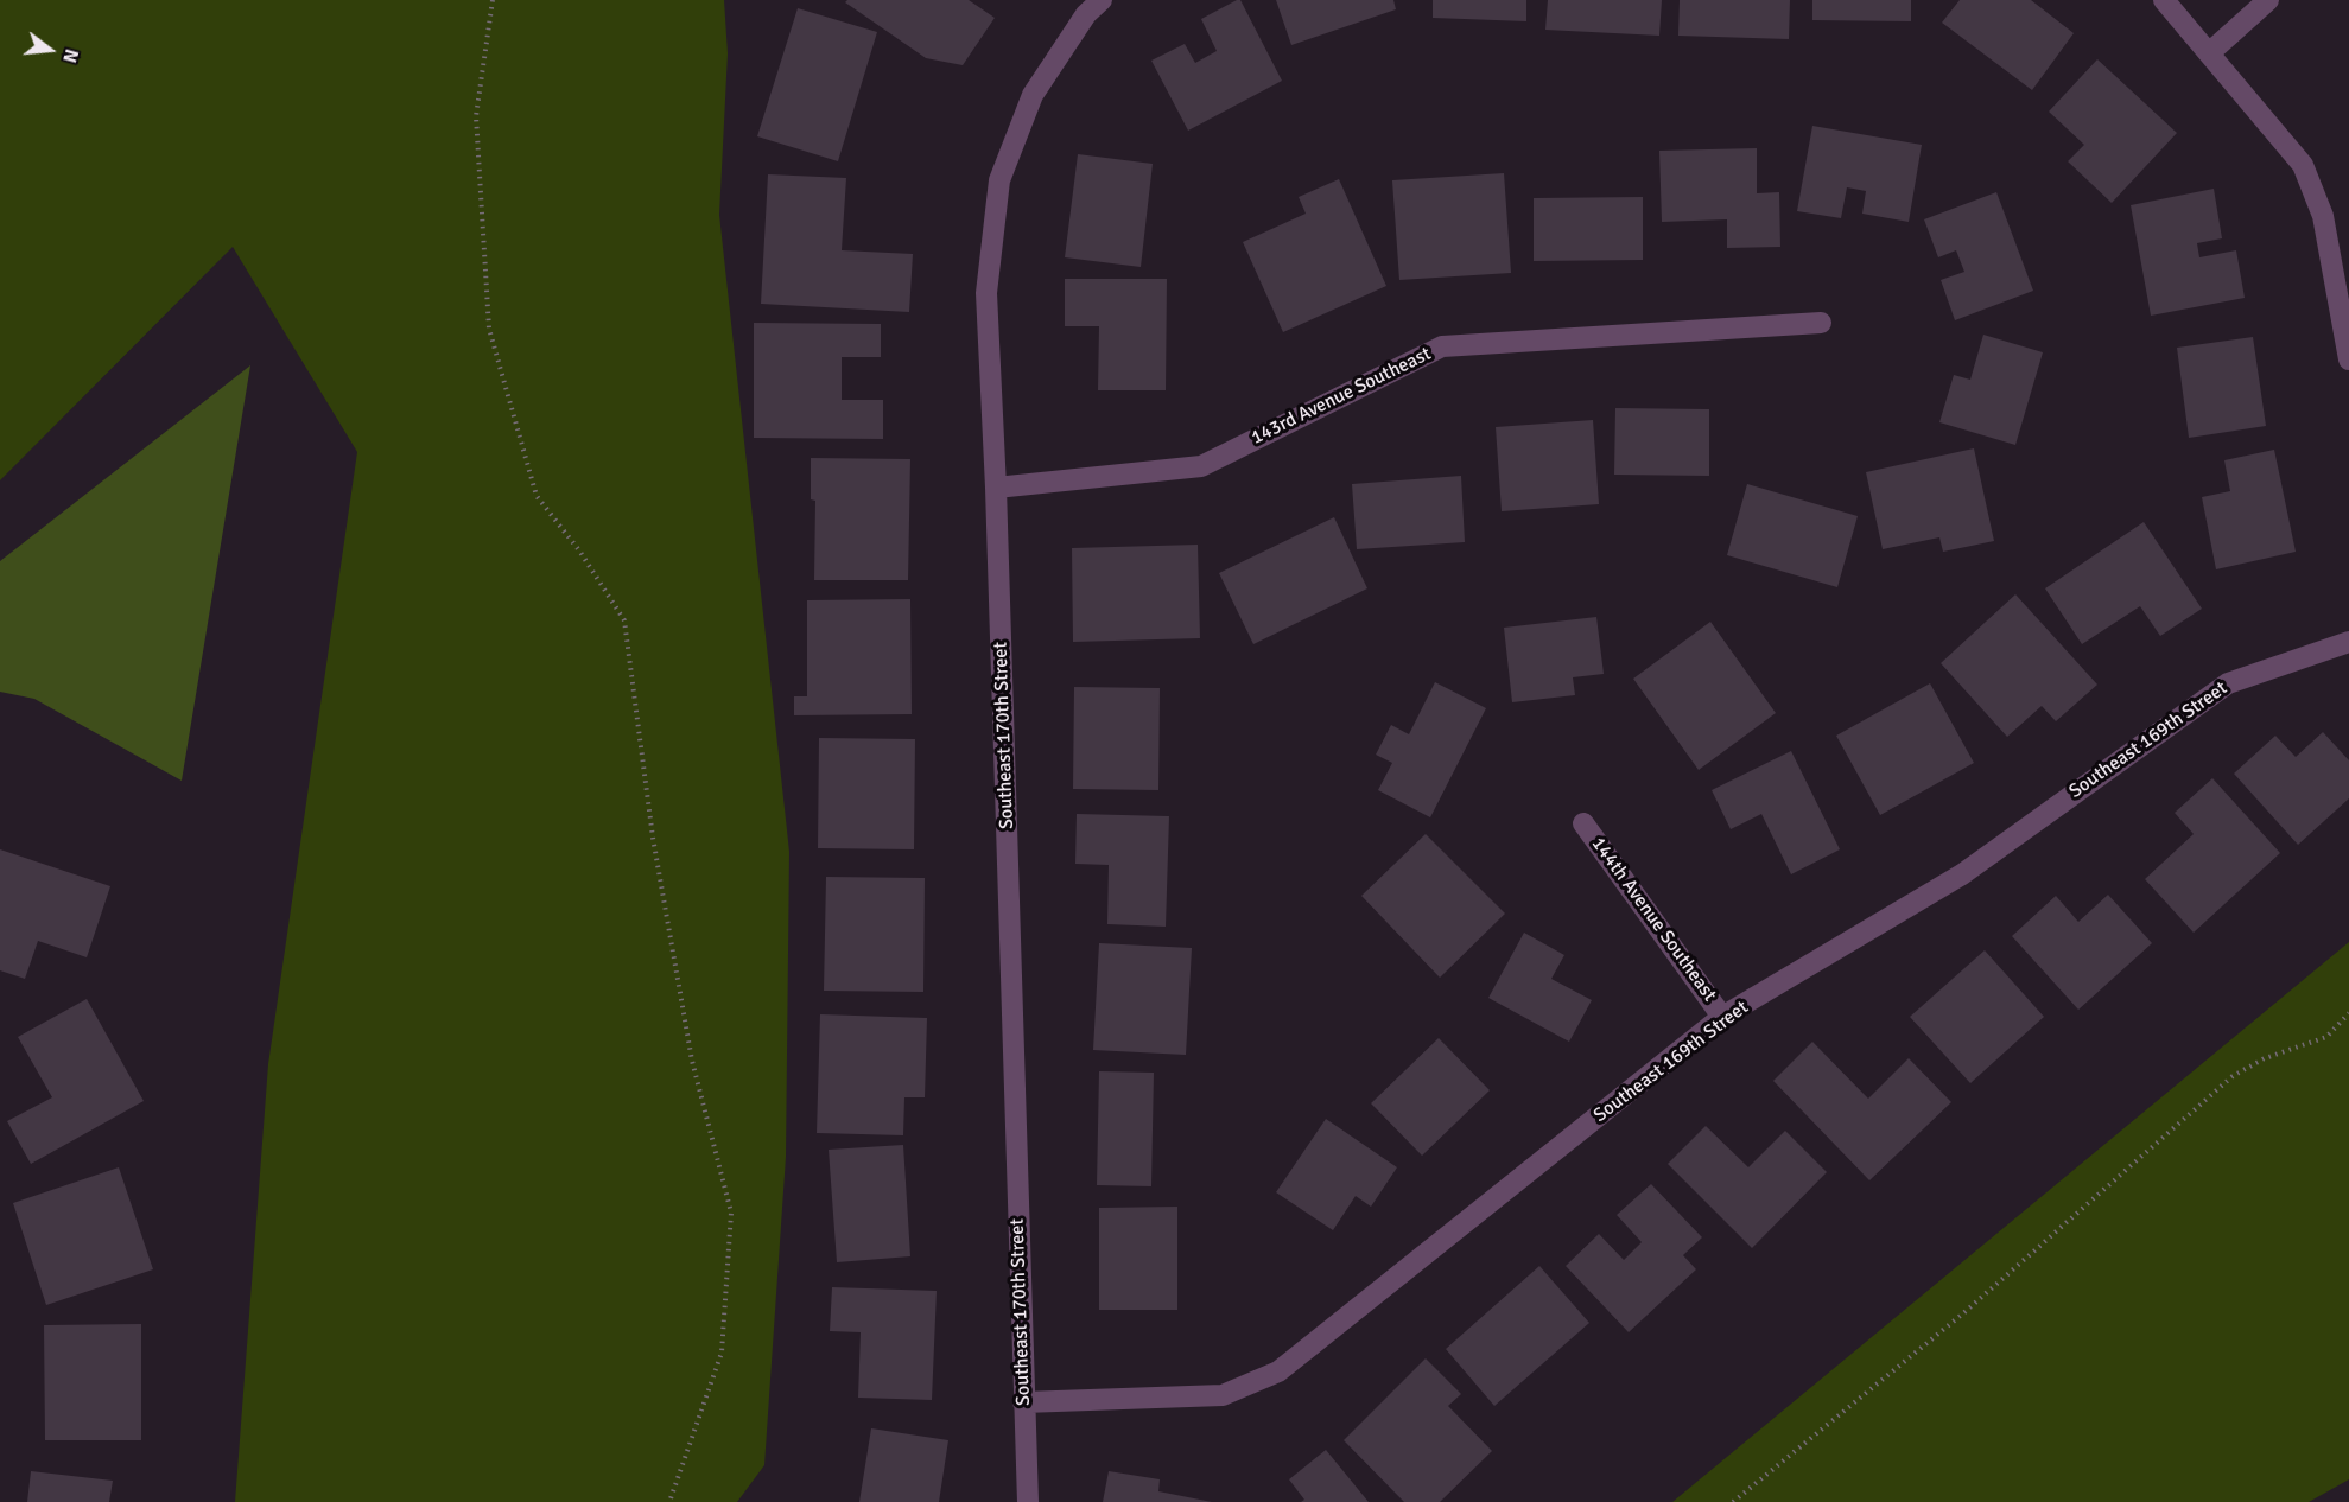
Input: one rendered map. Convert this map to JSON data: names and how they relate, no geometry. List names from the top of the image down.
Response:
{
  "streets": {
    "street": [
      "143rd Avenue Southeast",
      "Southeast 170th Street",
      "Southeast 169th Street",
      "144th Avenue Southeast"
    ]
  },
  "crossings": [
    ["143rd Avenue Southeast", "Southeast 170th Street"],
    ["Southeast 170th Street", "Southeast 169th Street"],
    ["Southeast 169th Street", "144th Avenue Southeast"]
  ],
  "north": "right"
}
